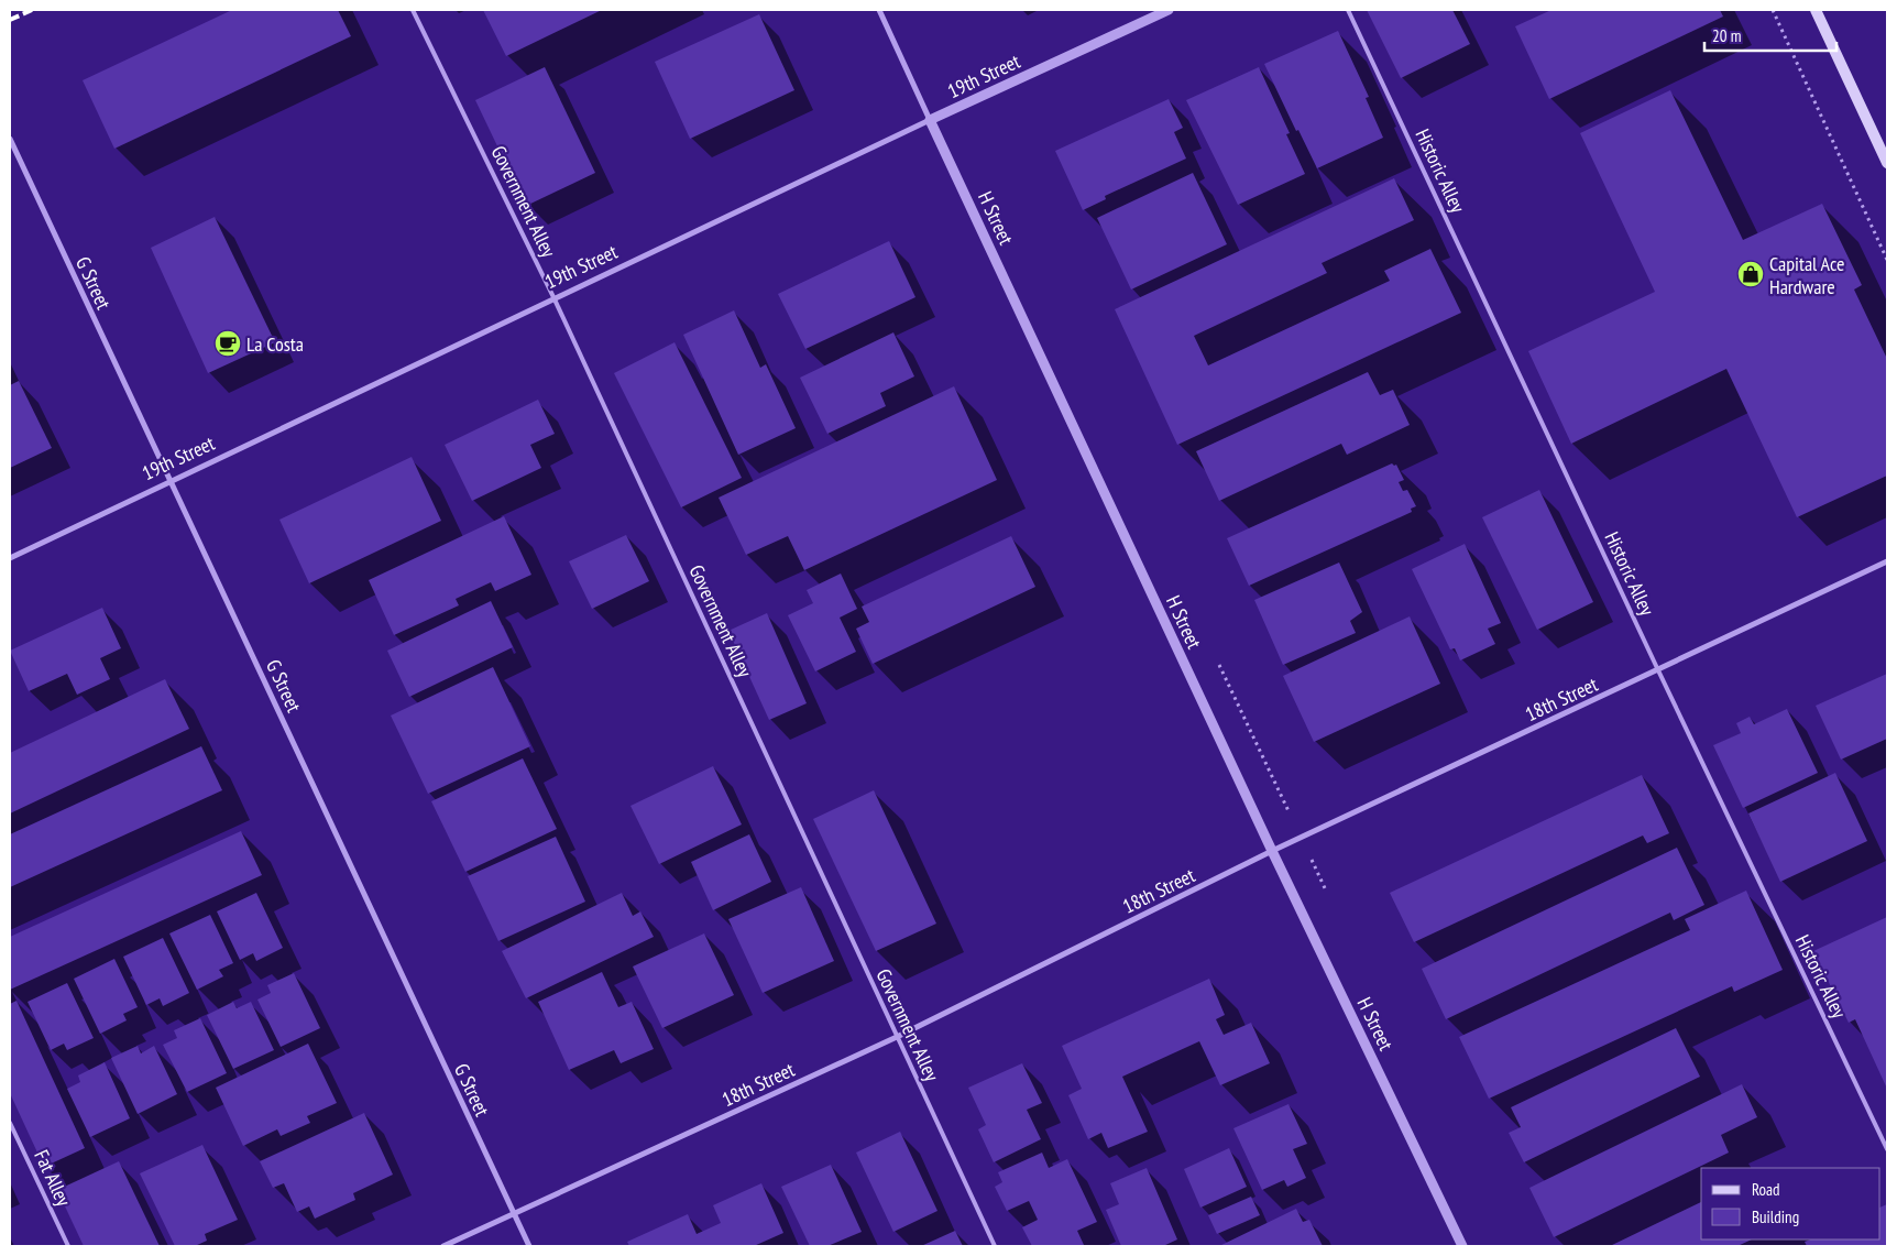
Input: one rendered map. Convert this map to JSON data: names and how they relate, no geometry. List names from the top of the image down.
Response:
{
  "streets": {
    "street": [
      "19th Street",
      "H Street",
      "G Street",
      "18th Street"
    ],
    "lane": ["Historic Alley", "Government Alley", "Fat Alley"]
  },
  "crossings": [
    ["19th Street", "Government Alley"],
    ["19th Street", "H Street"],
    ["19th Street", "G Street"],
    ["Historic Alley", "18th Street"],
    ["Government Alley", "18th Street"],
    ["H Street", "18th Street"],
    ["G Street", "18th Street"]
  ],
  "places": {
    "shop": ["Capital Ace Hardware"],
    "cafe": ["La Costa"]
  },
  "legend": ["Road", "Building"],
  "scale_bar": "20 m"
}
